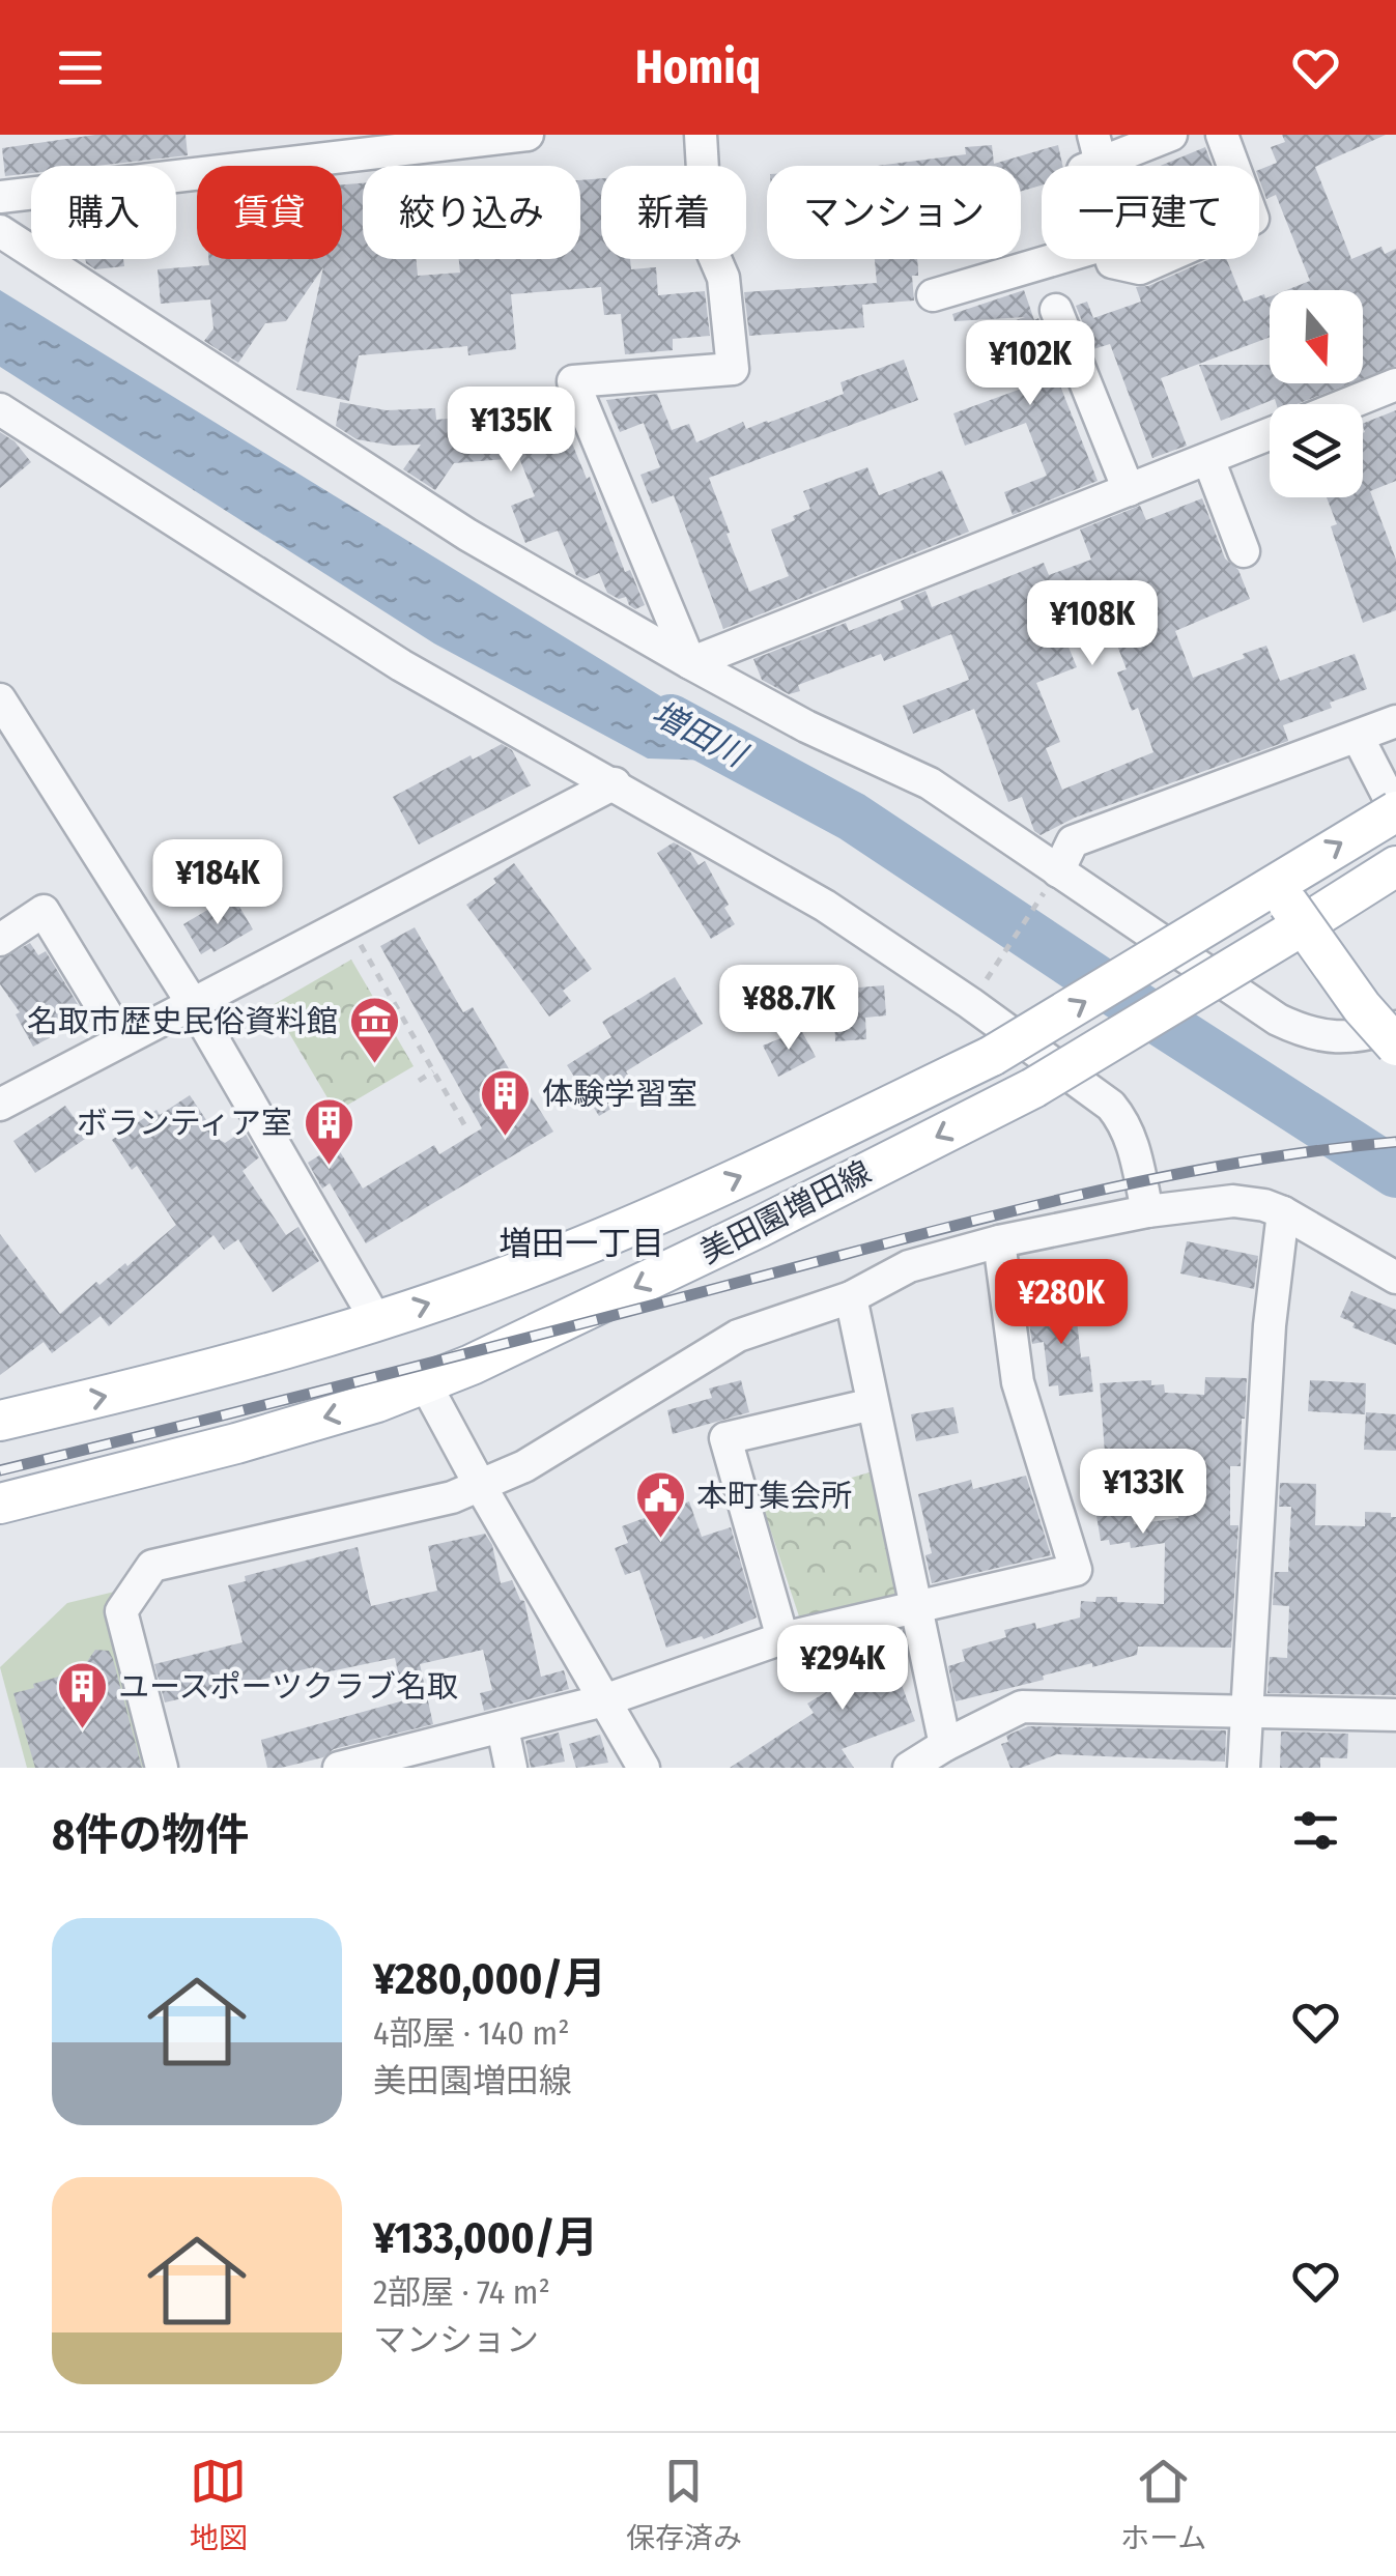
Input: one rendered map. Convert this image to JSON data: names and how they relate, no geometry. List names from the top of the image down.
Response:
{
  "streets": {
    "main road": ["美田園増田線"]
  },
  "districts": ["増田一丁目"],
  "water": ["増田川"],
  "places": {
    "museum": ["名取市歴史民俗資料館"],
    "building": ["体験学習室", "ボランティア室", "ユースポーツクラブ名取"],
    "public building": ["本町集会所"]
  },
  "north": "bottom",
  "page": {
    "header": "Homiq",
    "chip": [
      "購入",
      "賃貸",
      "絞り込み",
      "新着",
      "マンション",
      "一戸建て"
    ],
    "price": [
      "¥102K",
      "¥135K",
      "¥108K",
      "¥184K",
      "¥88.7K",
      "¥280K",
      "¥133K",
      "¥294K"
    ],
    "heading": "8件の物件",
    "list": [
      {
        "name": "¥280,000/月",
        "note": "4部屋 · 140 m² · 美田園増田線"
      },
      {
        "name": "¥133,000/月",
        "note": "2部屋 · 74 m² · マンション"
      }
    ],
    "tabs": ["地図", "保存済み", "ホーム"]
  }
}
